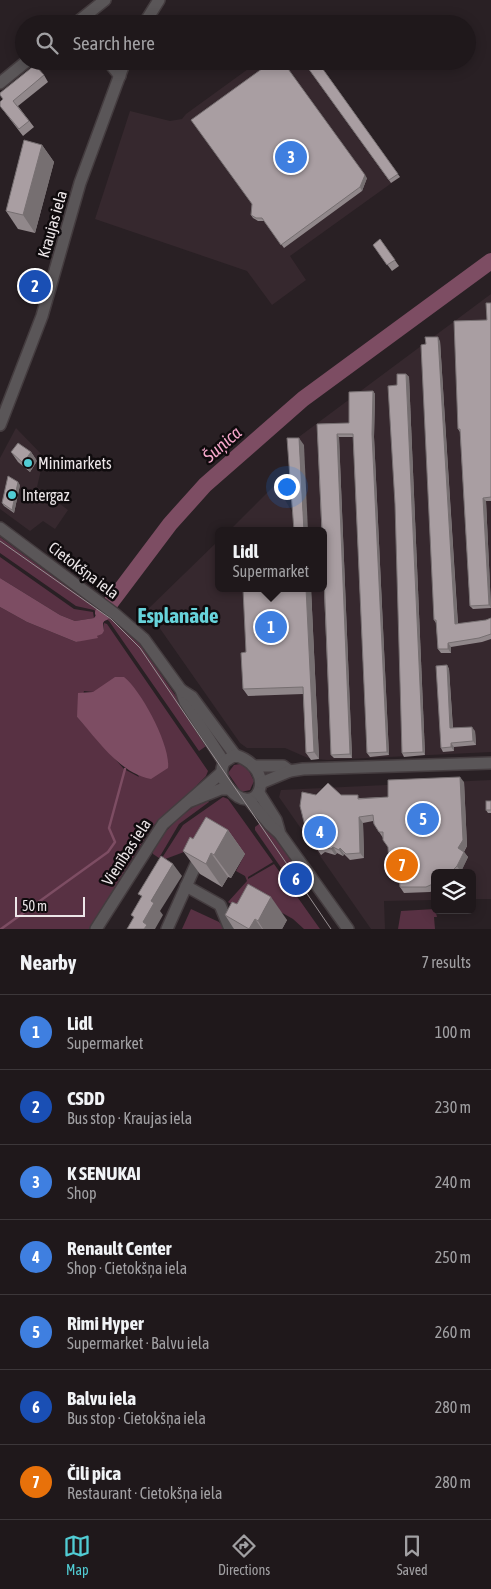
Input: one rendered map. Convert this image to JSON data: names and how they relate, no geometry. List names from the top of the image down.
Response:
{
  "streets": {
    "street": ["Kraujas iela", "Cietokšņa iela", "Vienības iela"]
  },
  "crossings": [
    ["Cietokšņa iela", "Vienības iela"]
  ],
  "districts": ["Esplanāde"],
  "water": ["Šuņica"],
  "places": ["Minimarkets", "Intergaz"],
  "scale_bar": "50 m",
  "page": {
    "search": "Search here",
    "pins": [
      "3",
      "2",
      "1",
      "5",
      "4",
      "7",
      "6"
    ],
    "popup": ["Lidl", "Supermarket"],
    "scale": "50 m",
    "heading": ["Nearby", "7 results"],
    "list": [
      {
        "mark": "1",
        "name": "Lidl",
        "note": "Supermarket",
        "value": "100 m"
      },
      {
        "mark": "2",
        "name": "CSDD",
        "note": "Bus stop · Kraujas iela",
        "value": "230 m"
      },
      {
        "mark": "3",
        "name": "K SENUKAI",
        "note": "Shop",
        "value": "240 m"
      },
      {
        "mark": "4",
        "name": "Renault Center",
        "note": "Shop · Cietokšņa iela",
        "value": "250 m"
      },
      {
        "mark": "5",
        "name": "Rimi Hyper",
        "note": "Supermarket · Balvu iela",
        "value": "260 m"
      },
      {
        "mark": "6",
        "name": "Balvu iela",
        "note": "Bus stop · Cietokšņa iela",
        "value": "280 m"
      },
      {
        "mark": "7",
        "name": "Čili pica",
        "note": "Restaurant · Cietokšņa iela",
        "value": "280 m"
      }
    ],
    "nav": ["Map", "Directions", "Saved"]
  }
}
